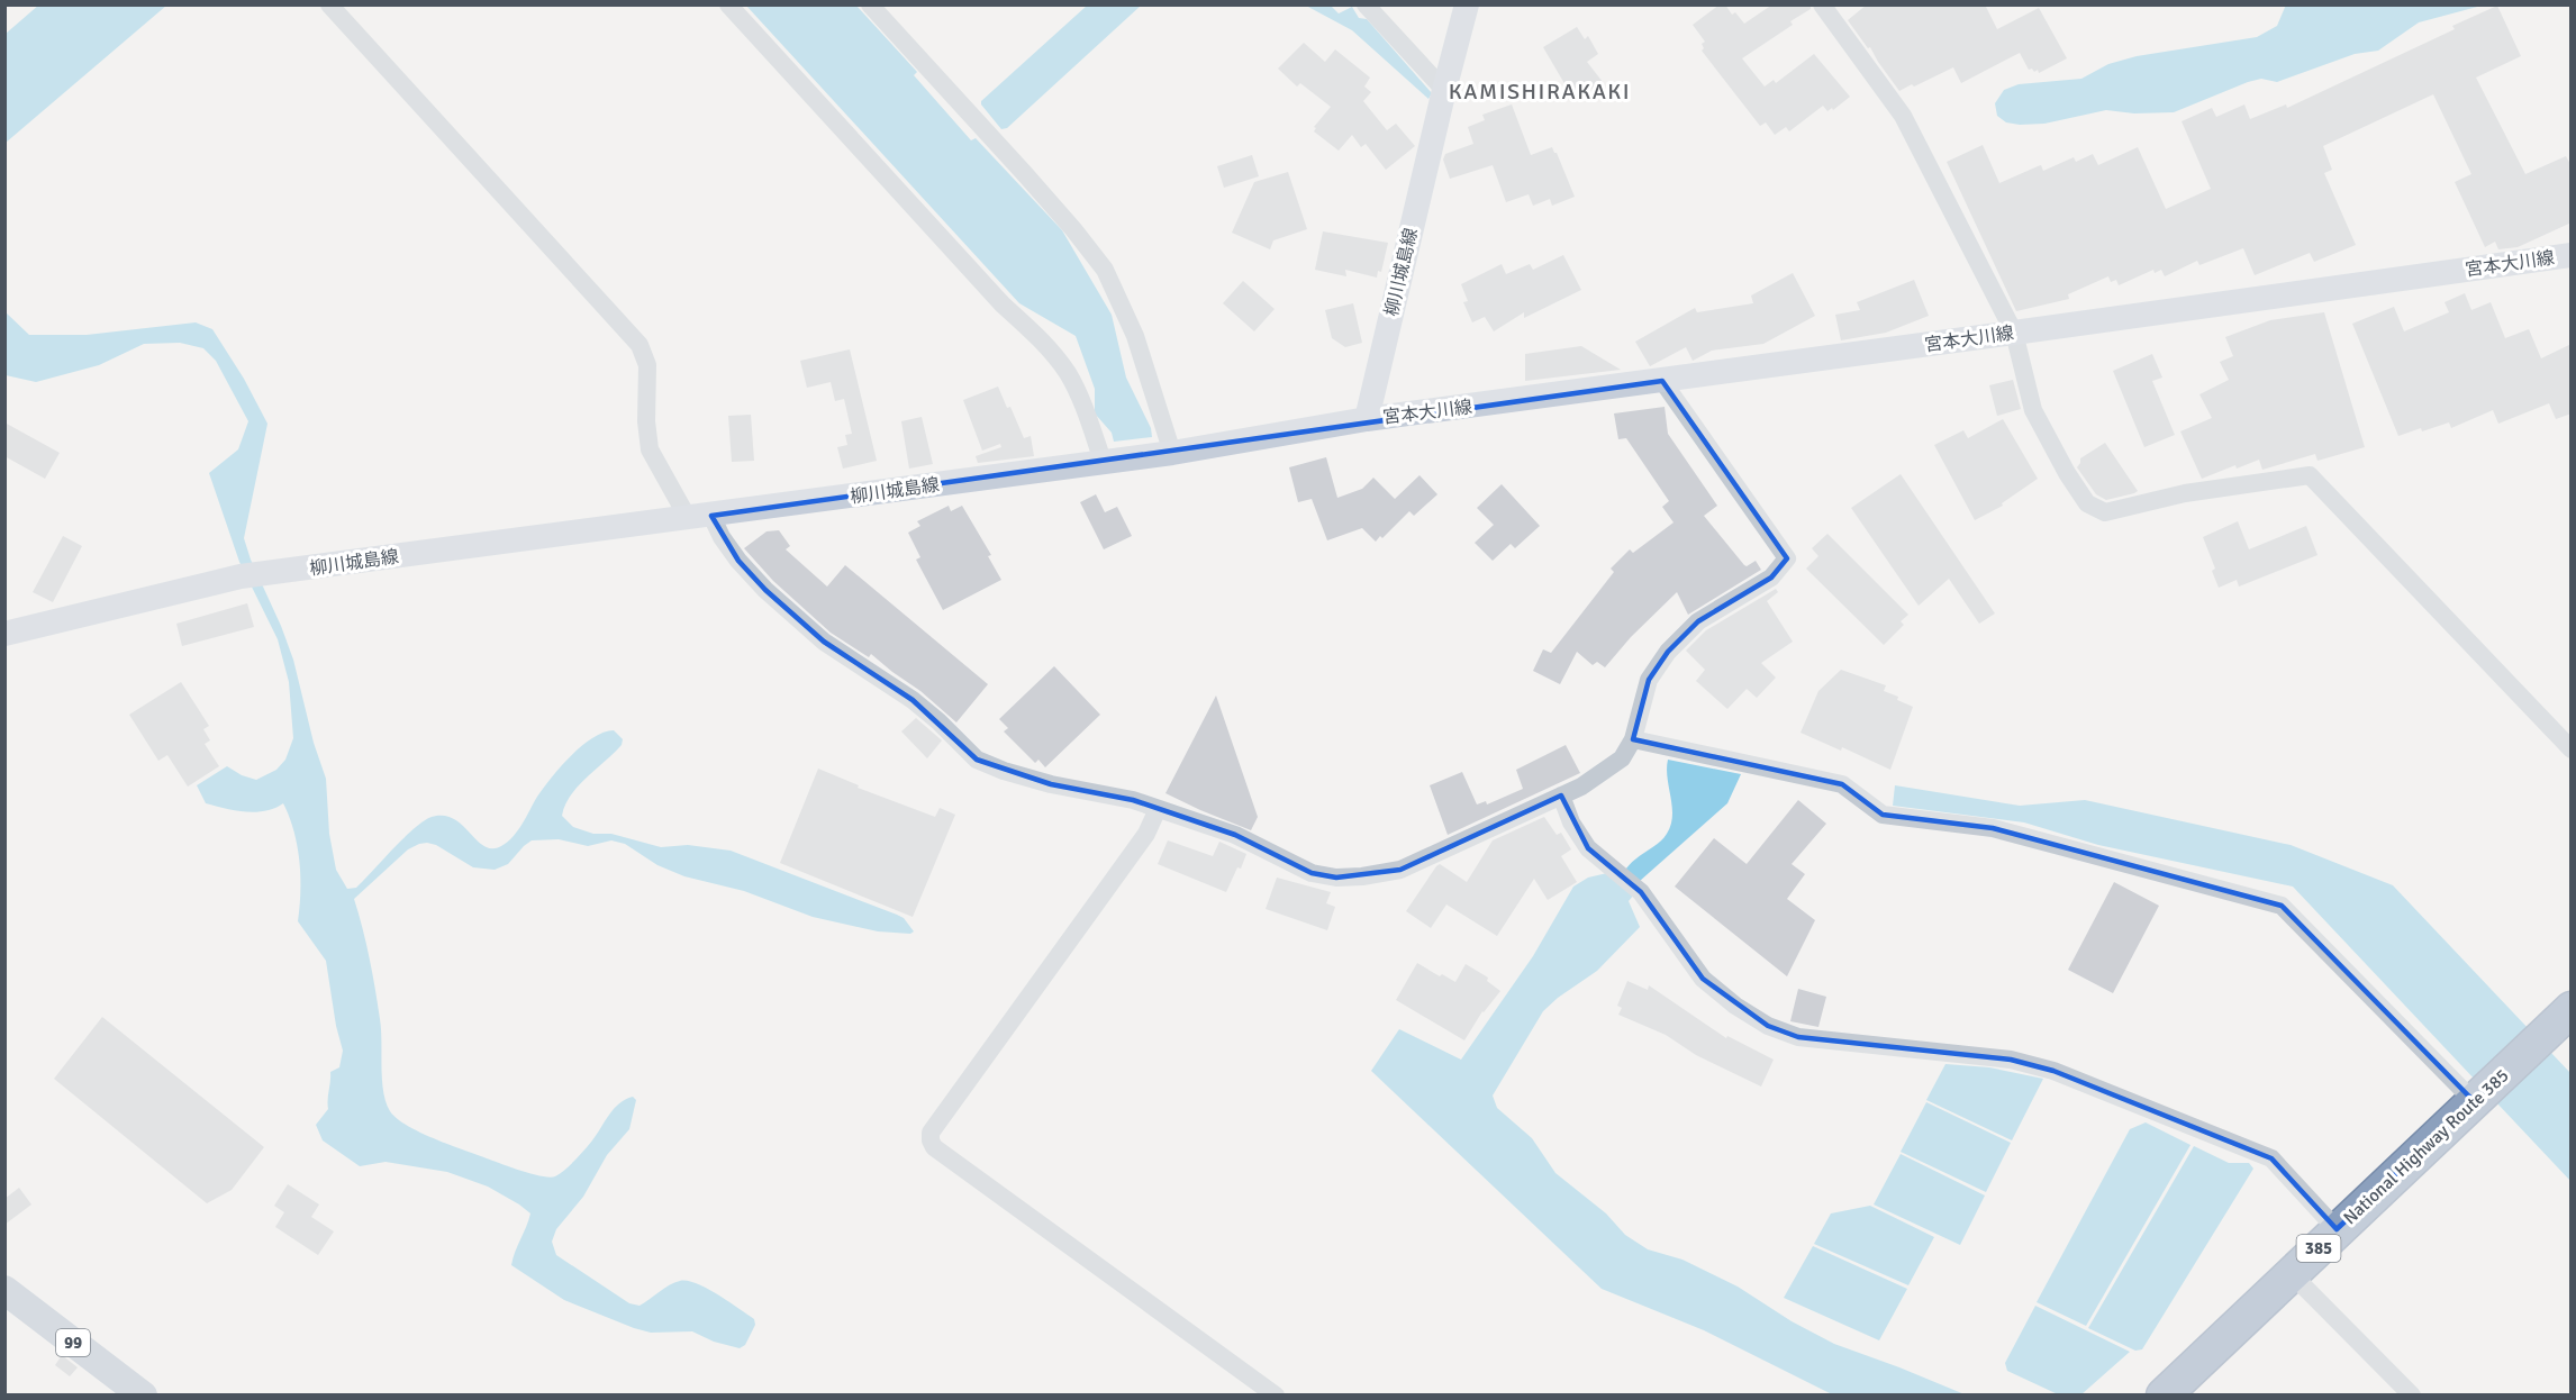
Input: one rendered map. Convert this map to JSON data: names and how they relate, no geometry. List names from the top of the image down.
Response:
{
  "streets": {
    "highway": ["National Highway Route 385", "385"],
    "main road": ["宮本大川線", "柳川城島線", "99"]
  },
  "crossings": [
    ["宮本大川線", "柳川城島線"]
  ],
  "districts": ["KAMISHIRAKAKI"]
}
